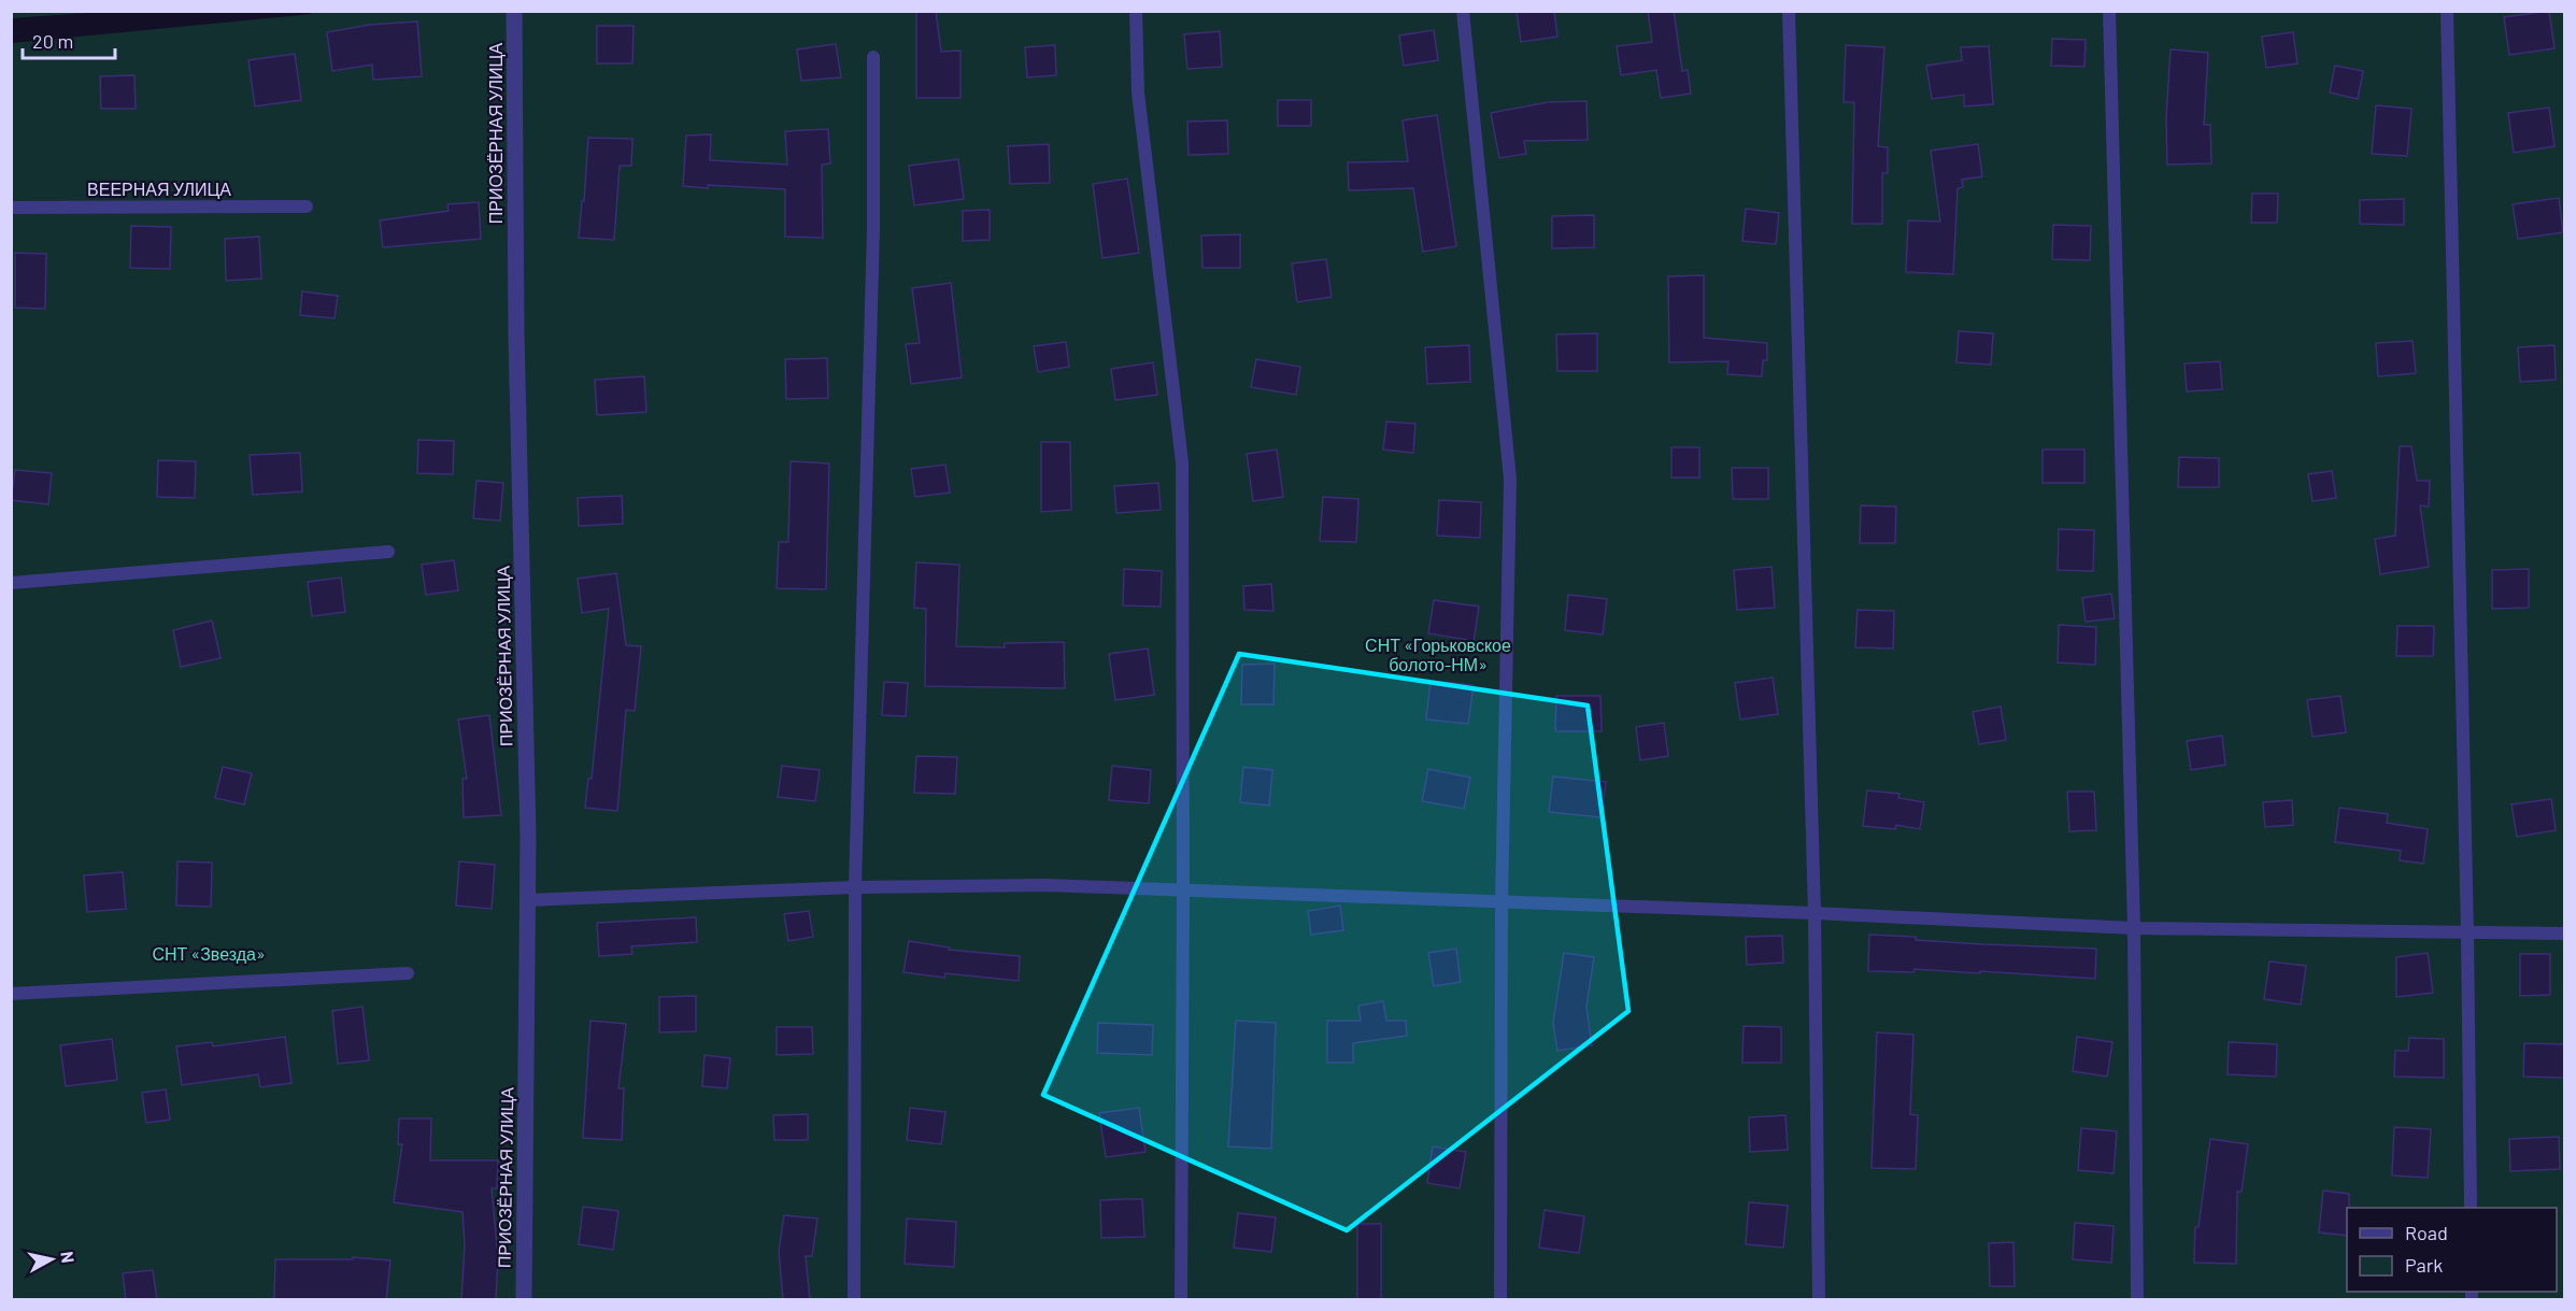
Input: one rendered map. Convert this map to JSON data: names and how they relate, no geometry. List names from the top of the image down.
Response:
{
  "streets": {
    "street": ["ПРИОЗЁРНАЯ УЛИЦА"],
    "lane": ["ВЕЕРНАЯ УЛИЦА"]
  },
  "parks": ["СНТ «Горьковское болото-НМ»", "СНТ «Звезда»"],
  "legend": ["Road", "Park"],
  "scale_bar": "20 m",
  "north": "right"
}
